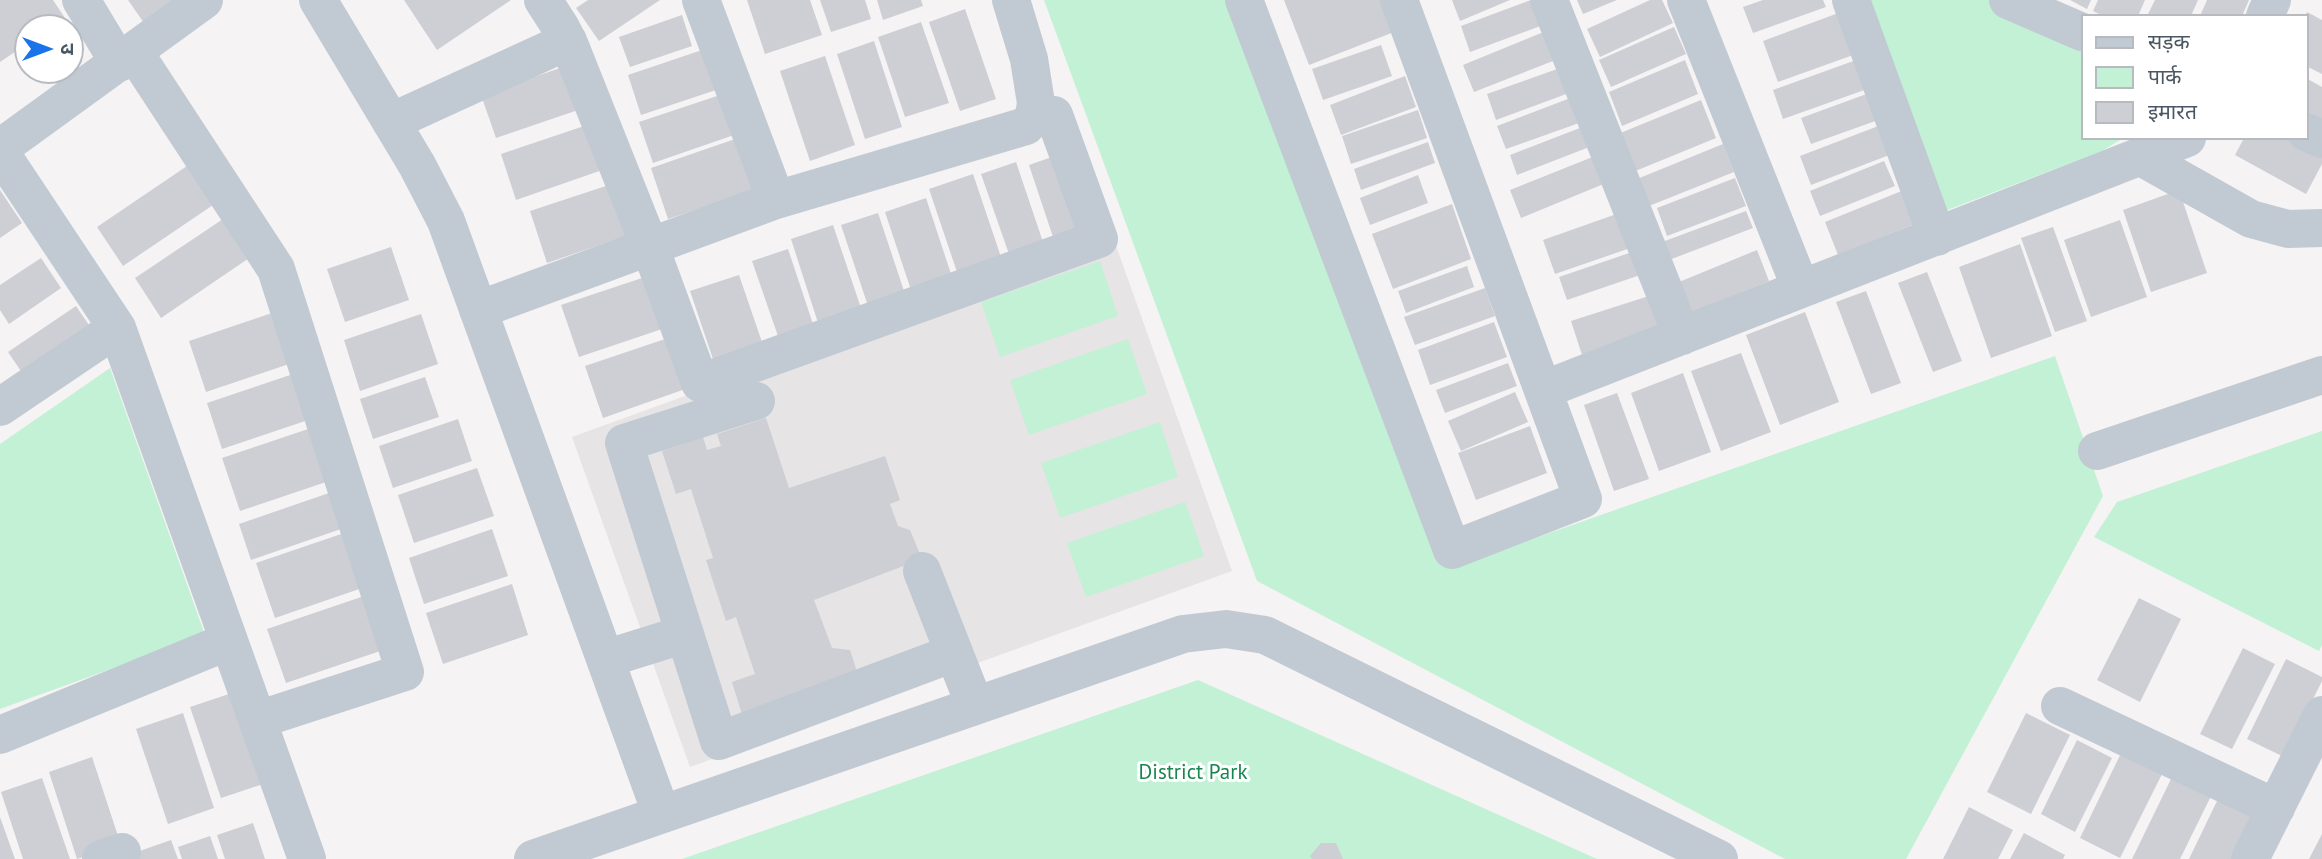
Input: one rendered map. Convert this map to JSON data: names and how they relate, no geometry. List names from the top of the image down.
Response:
{
  "parks": ["District Park"],
  "legend": ["सड़क", "पार्क", "इमारत"],
  "north": "right"
}
